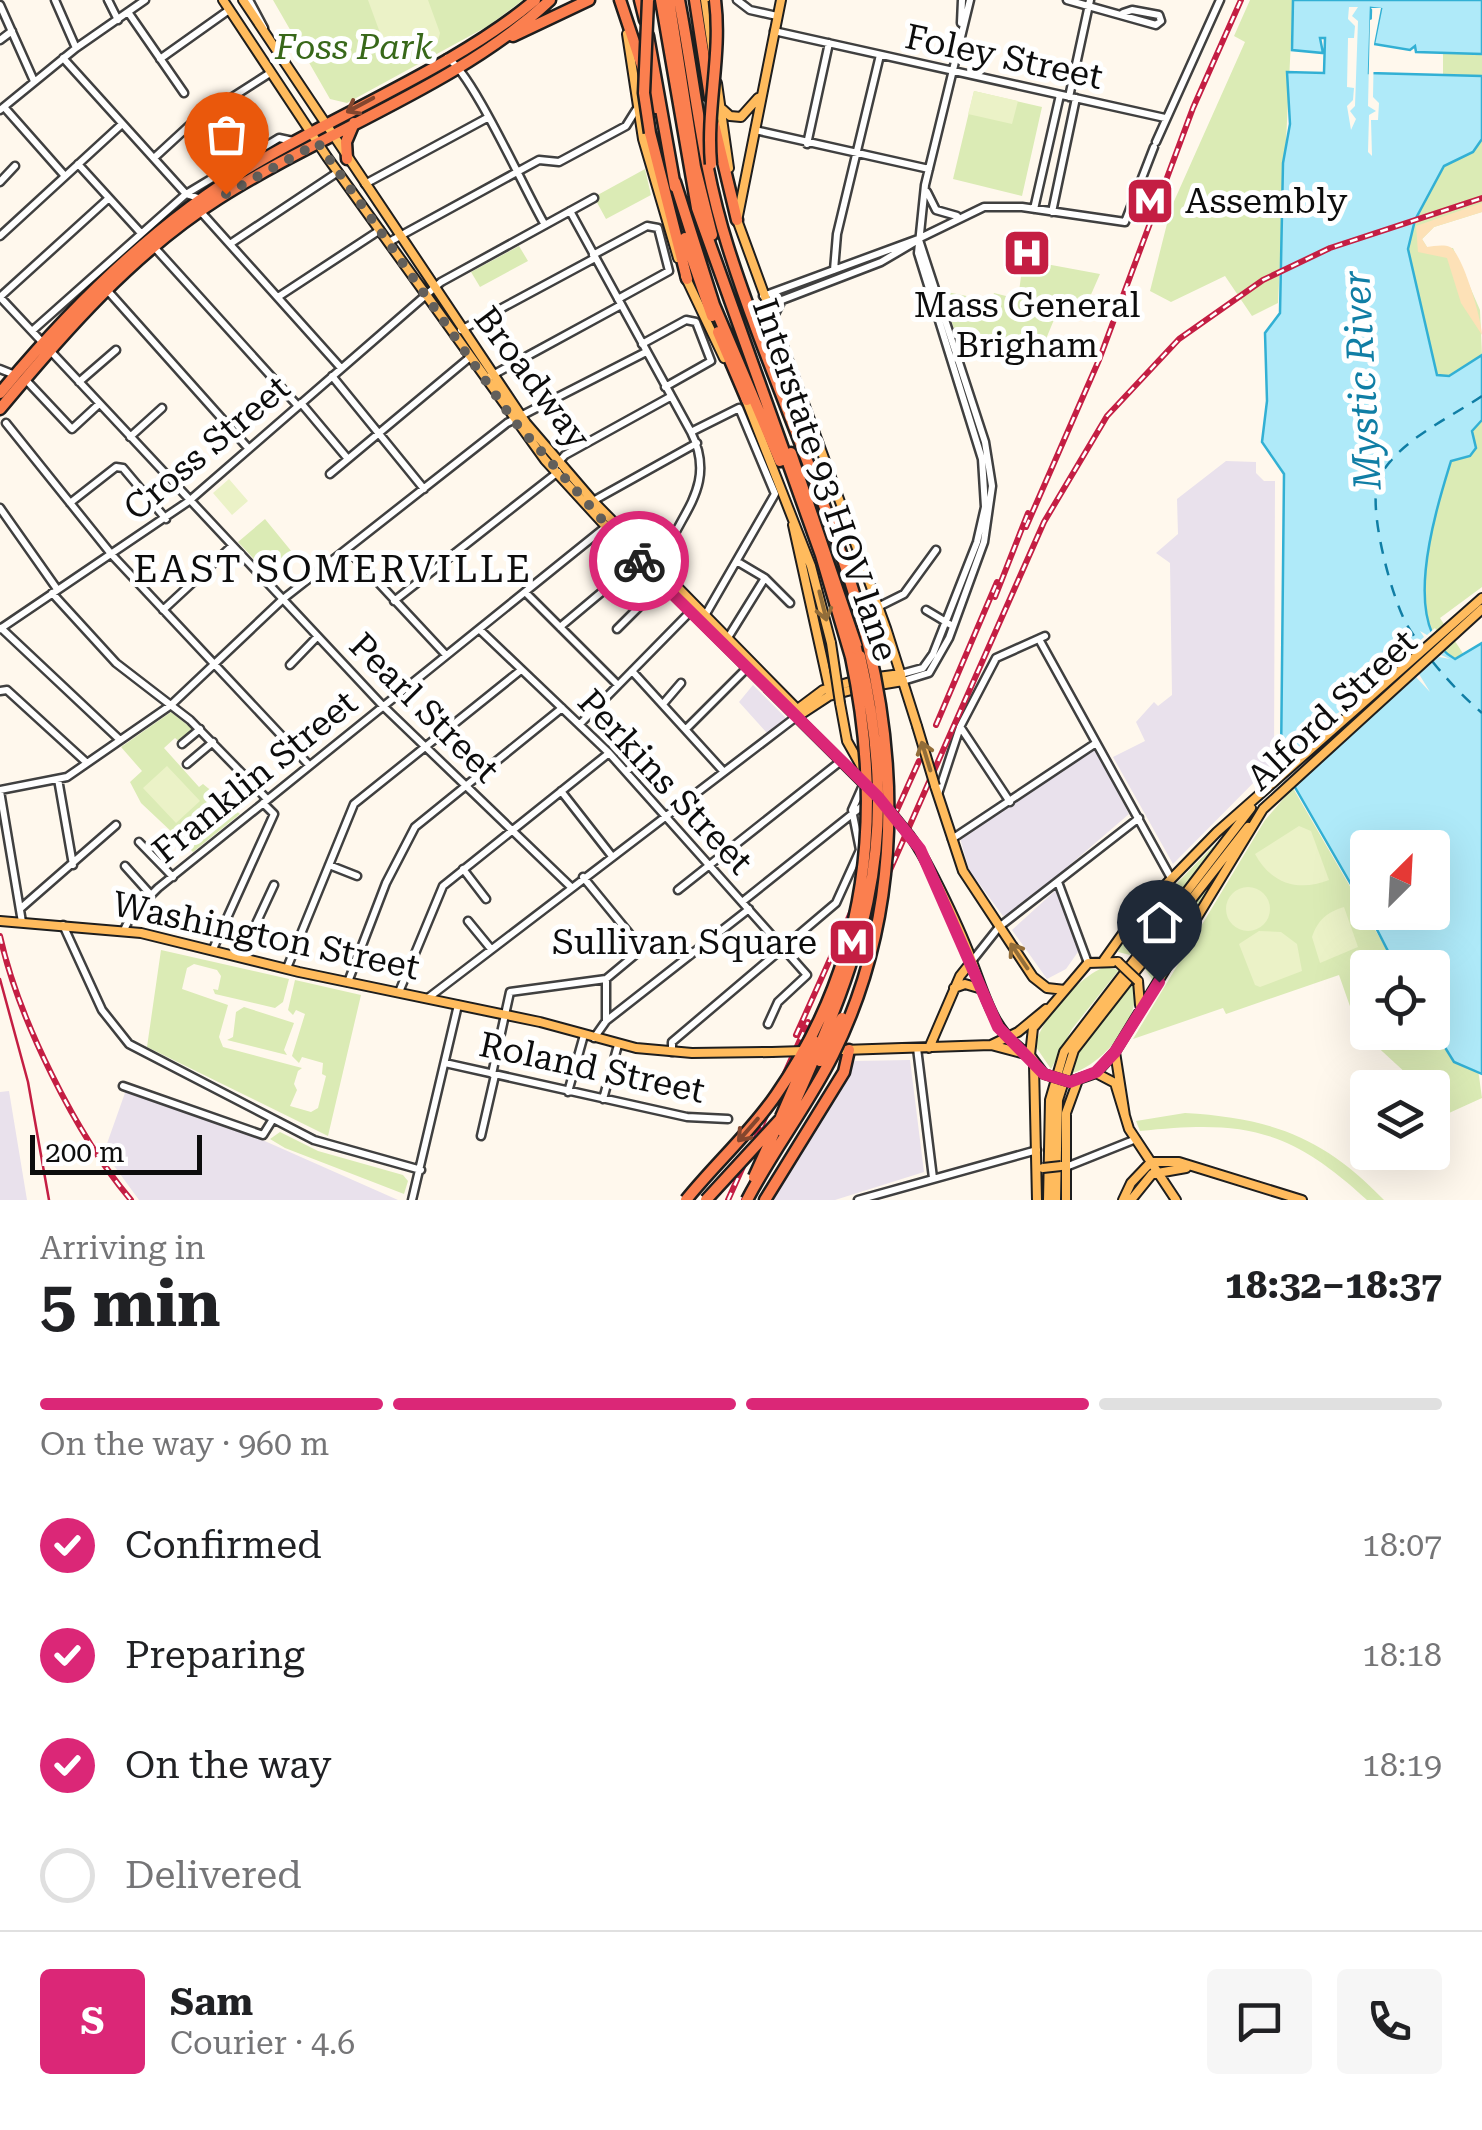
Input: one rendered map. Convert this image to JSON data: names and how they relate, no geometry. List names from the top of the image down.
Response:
{
  "streets": {
    "highway": ["Interstate 93 HOV lane"],
    "main road": ["Broadway", "Alford Street", "Washington Street"],
    "street": [
      "Foley Street",
      "Cross Street",
      "Pearl Street",
      "Franklin Street",
      "Perkins Street",
      "Roland Street"
    ]
  },
  "crossings": [
    ["Broadway", "Cross Street"],
    ["Broadway", "Franklin Street"],
    ["Cross Street", "Pearl Street"],
    ["Pearl Street", "Franklin Street"],
    ["Franklin Street", "Perkins Street"],
    ["Franklin Street", "Washington Street"]
  ],
  "districts": ["EAST SOMERVILLE"],
  "water": ["Mystic River"],
  "parks": ["Foss Park"],
  "places": {
    "metro station": ["Assembly", "Sullivan Square"],
    "hospital": ["Mass General Brigham"]
  },
  "scale_bar": "200 m",
  "north": "top right",
  "page": {
    "scale": "200 m",
    "heading": ["5 min", "Arriving in", "18:32–18:37"],
    "panel": ["Sam", "Courier · 4.6"],
    "bar": "On the way · 960 m",
    "list": [
      ["Confirmed", "18:07"],
      ["Preparing", "18:18"],
      ["On the way", "18:19"],
      "Delivered"
    ],
    "round": "S"
  }
}
